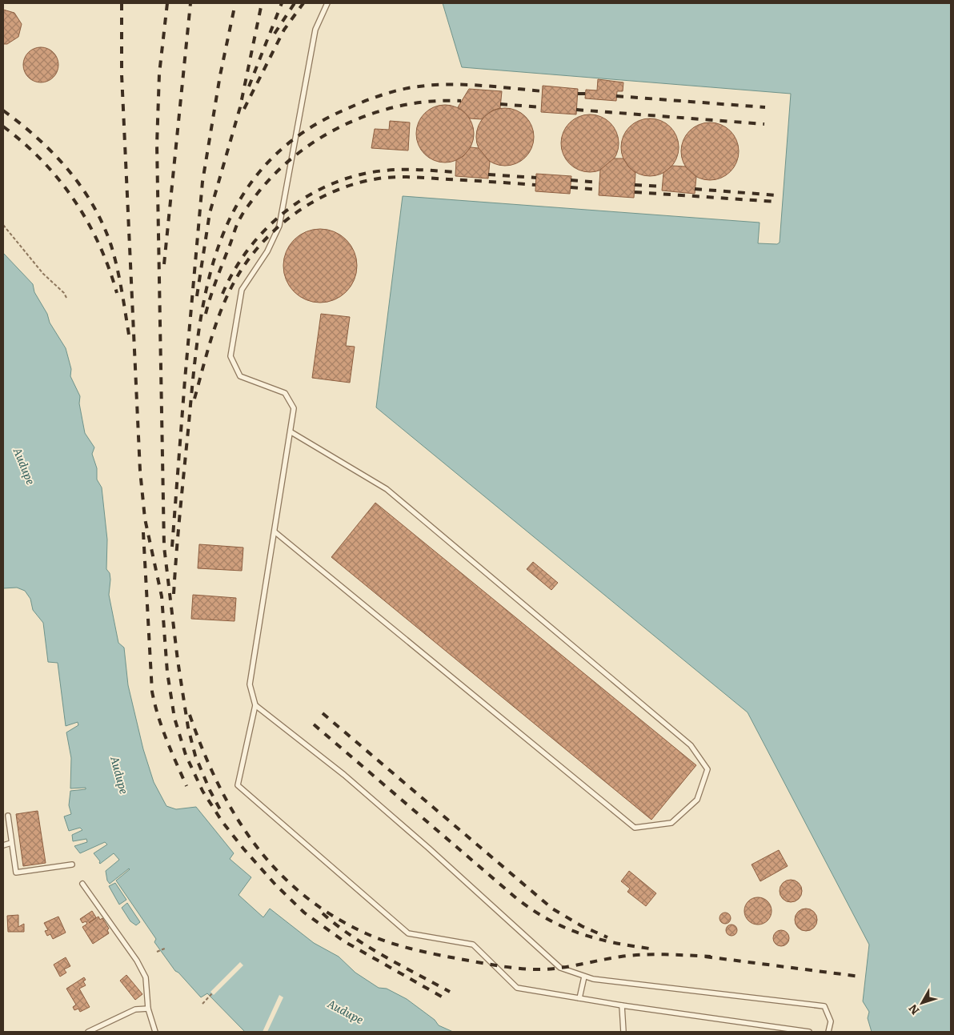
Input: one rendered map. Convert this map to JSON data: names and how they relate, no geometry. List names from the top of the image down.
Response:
{
  "water": ["Audupe"],
  "north": "bottom left"
}
